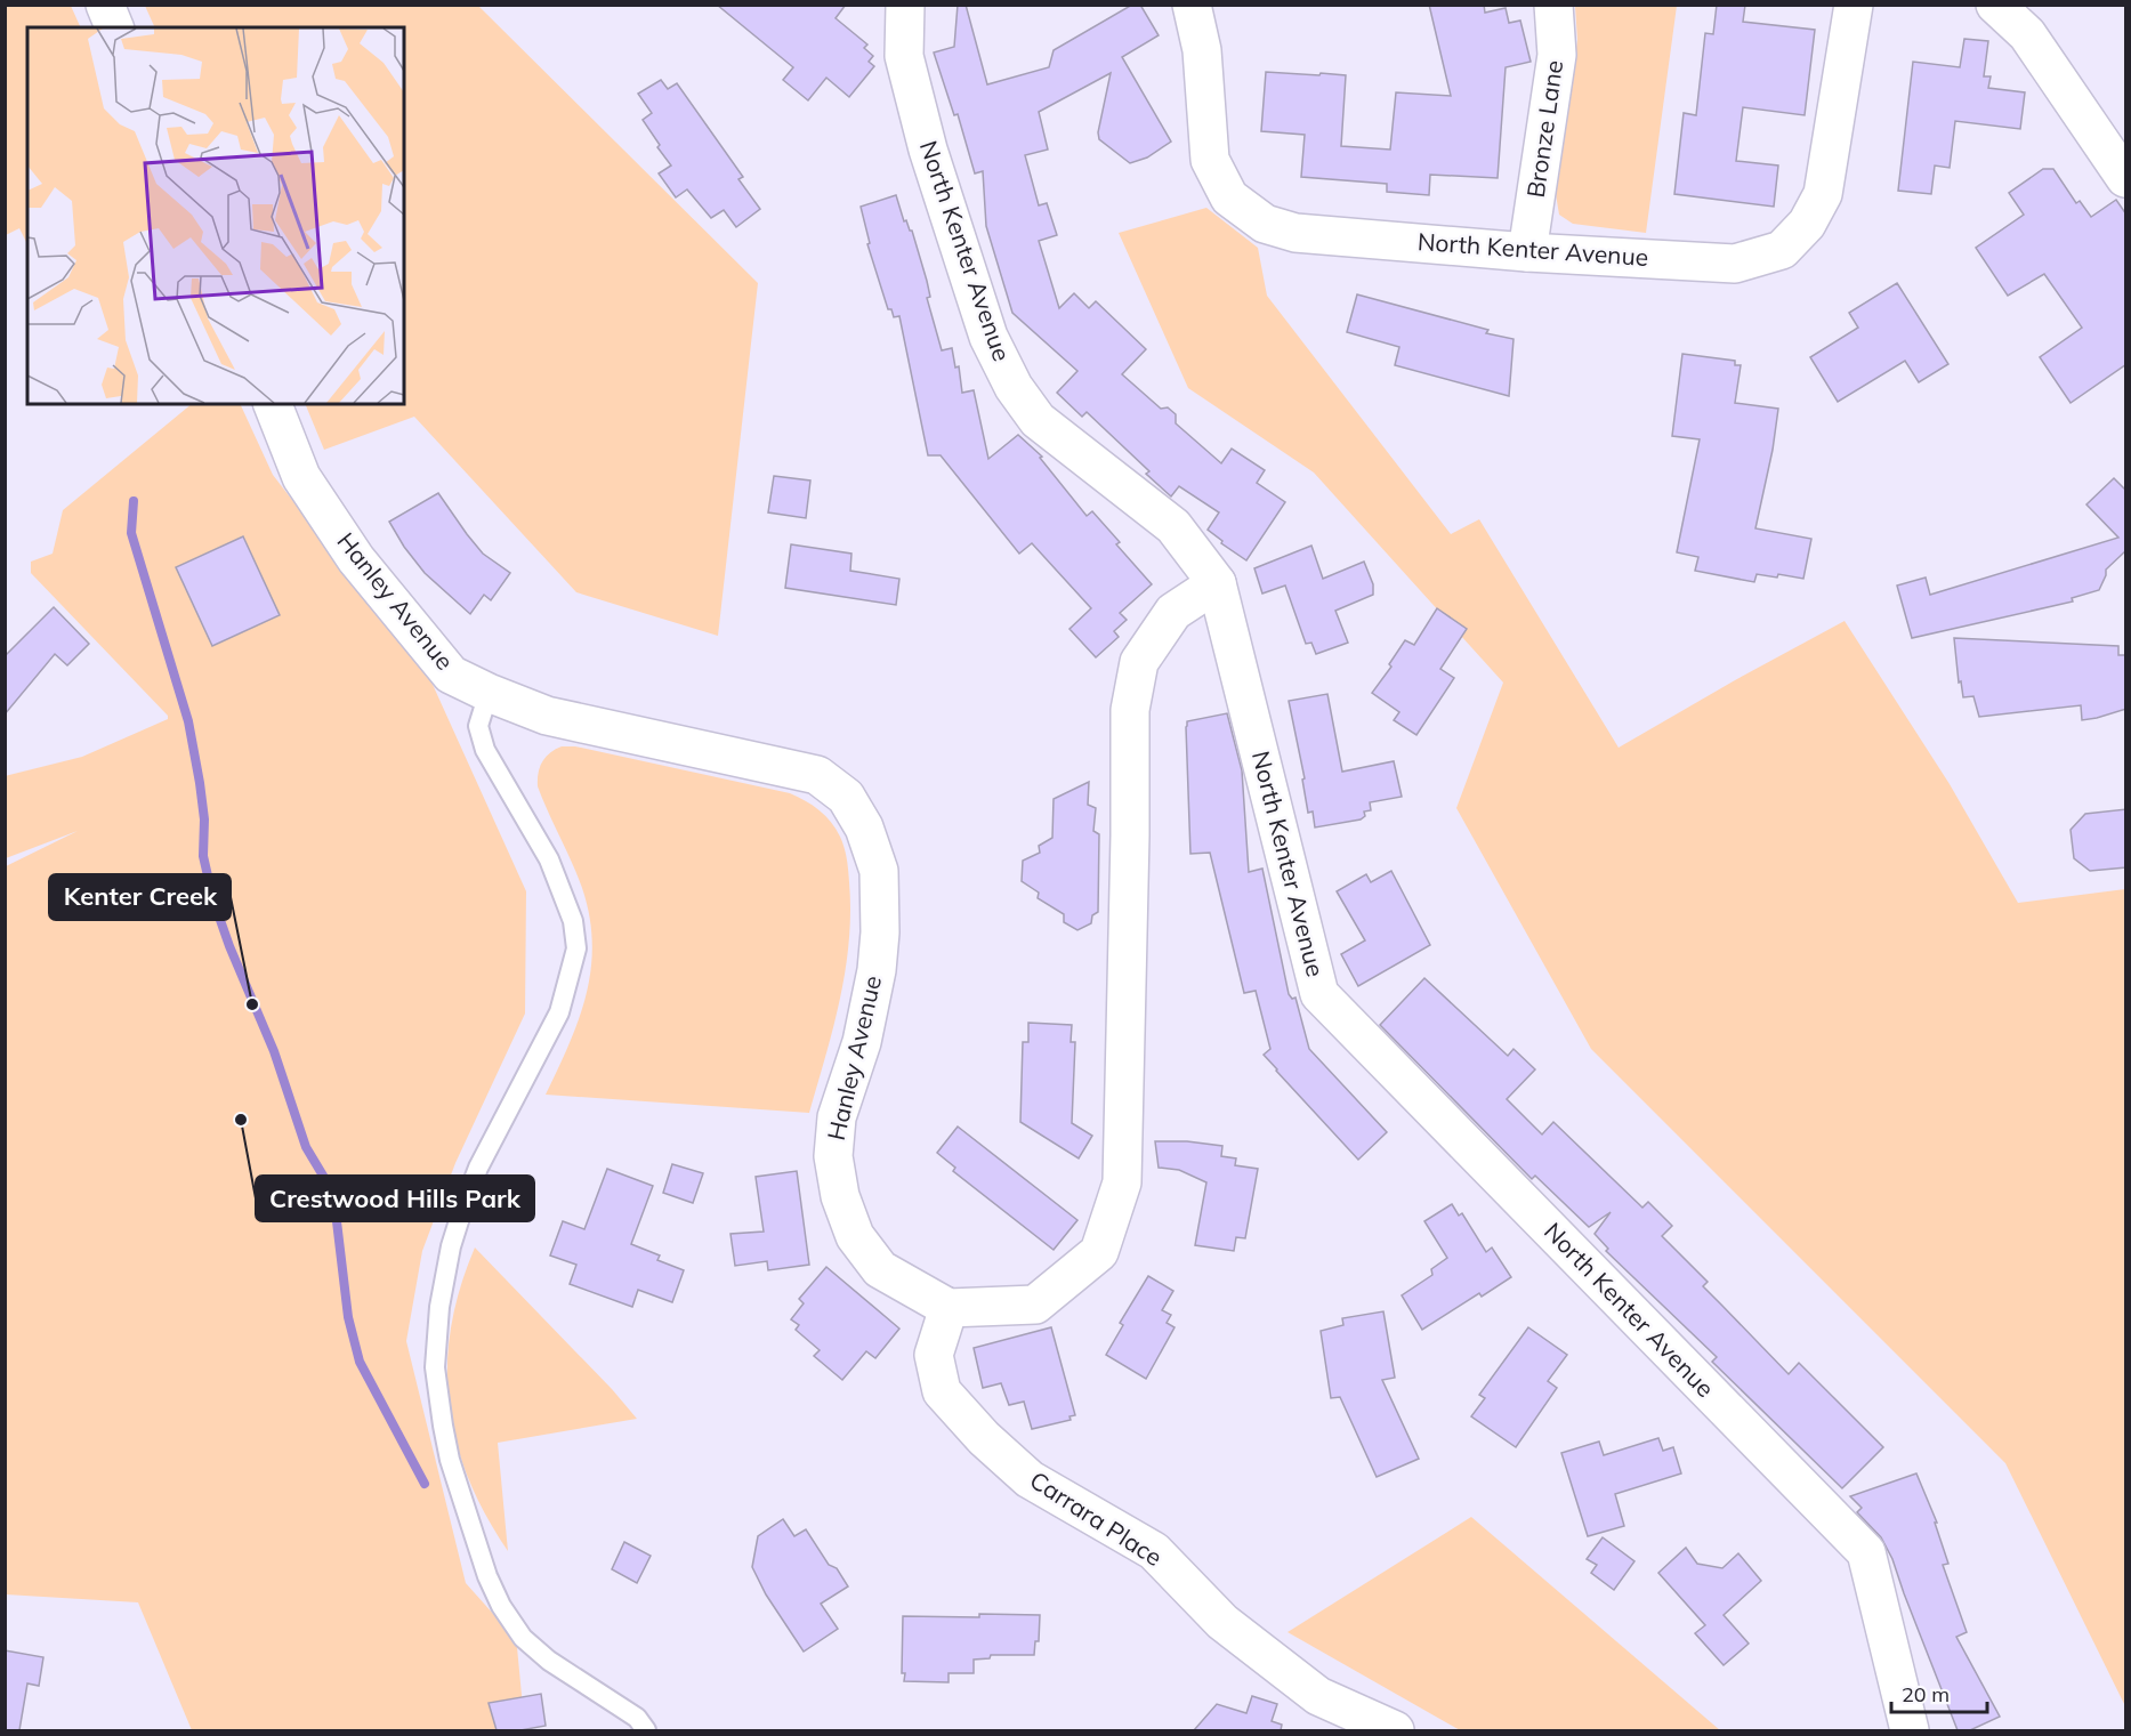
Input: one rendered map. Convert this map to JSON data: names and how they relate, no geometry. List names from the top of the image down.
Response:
{
  "streets": {
    "street": [
      "Bronze Lane",
      "North Kenter Avenue",
      "Hanley Avenue",
      "Carrara Place"
    ]
  },
  "crossings": [
    ["Bronze Lane", "North Kenter Avenue"],
    ["Hanley Avenue", "Carrara Place"]
  ],
  "places": ["Kenter Creek", "Crestwood Hills Park"],
  "scale_bar": "20 m"
}
